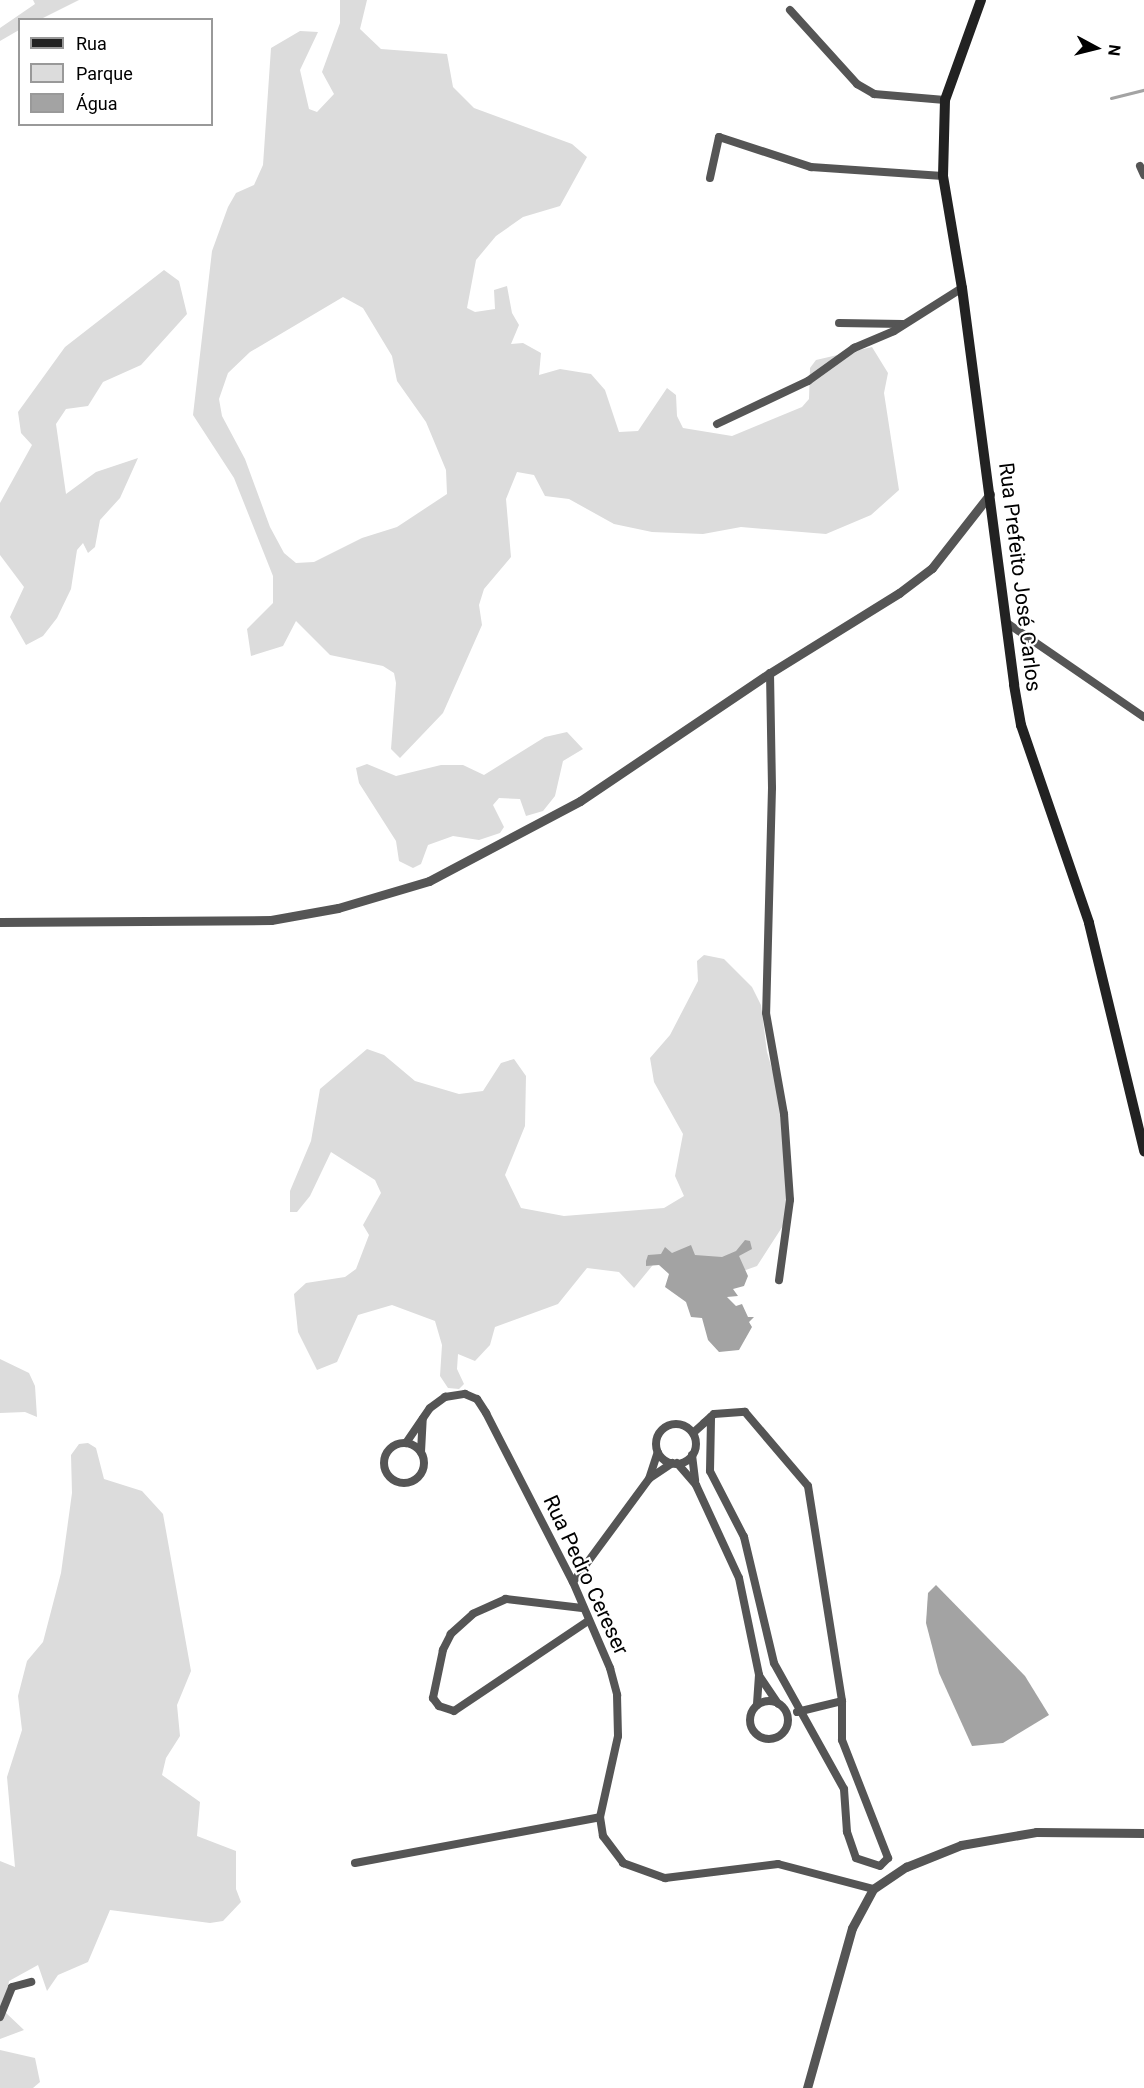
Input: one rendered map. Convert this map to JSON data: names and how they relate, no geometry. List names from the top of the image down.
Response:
{
  "streets": {
    "main road": ["Rua Prefeito José Carlos"],
    "street": ["Rua Pedro Cereser"]
  },
  "legend": ["Rua", "Parque", "Água"],
  "north": "right"
}
